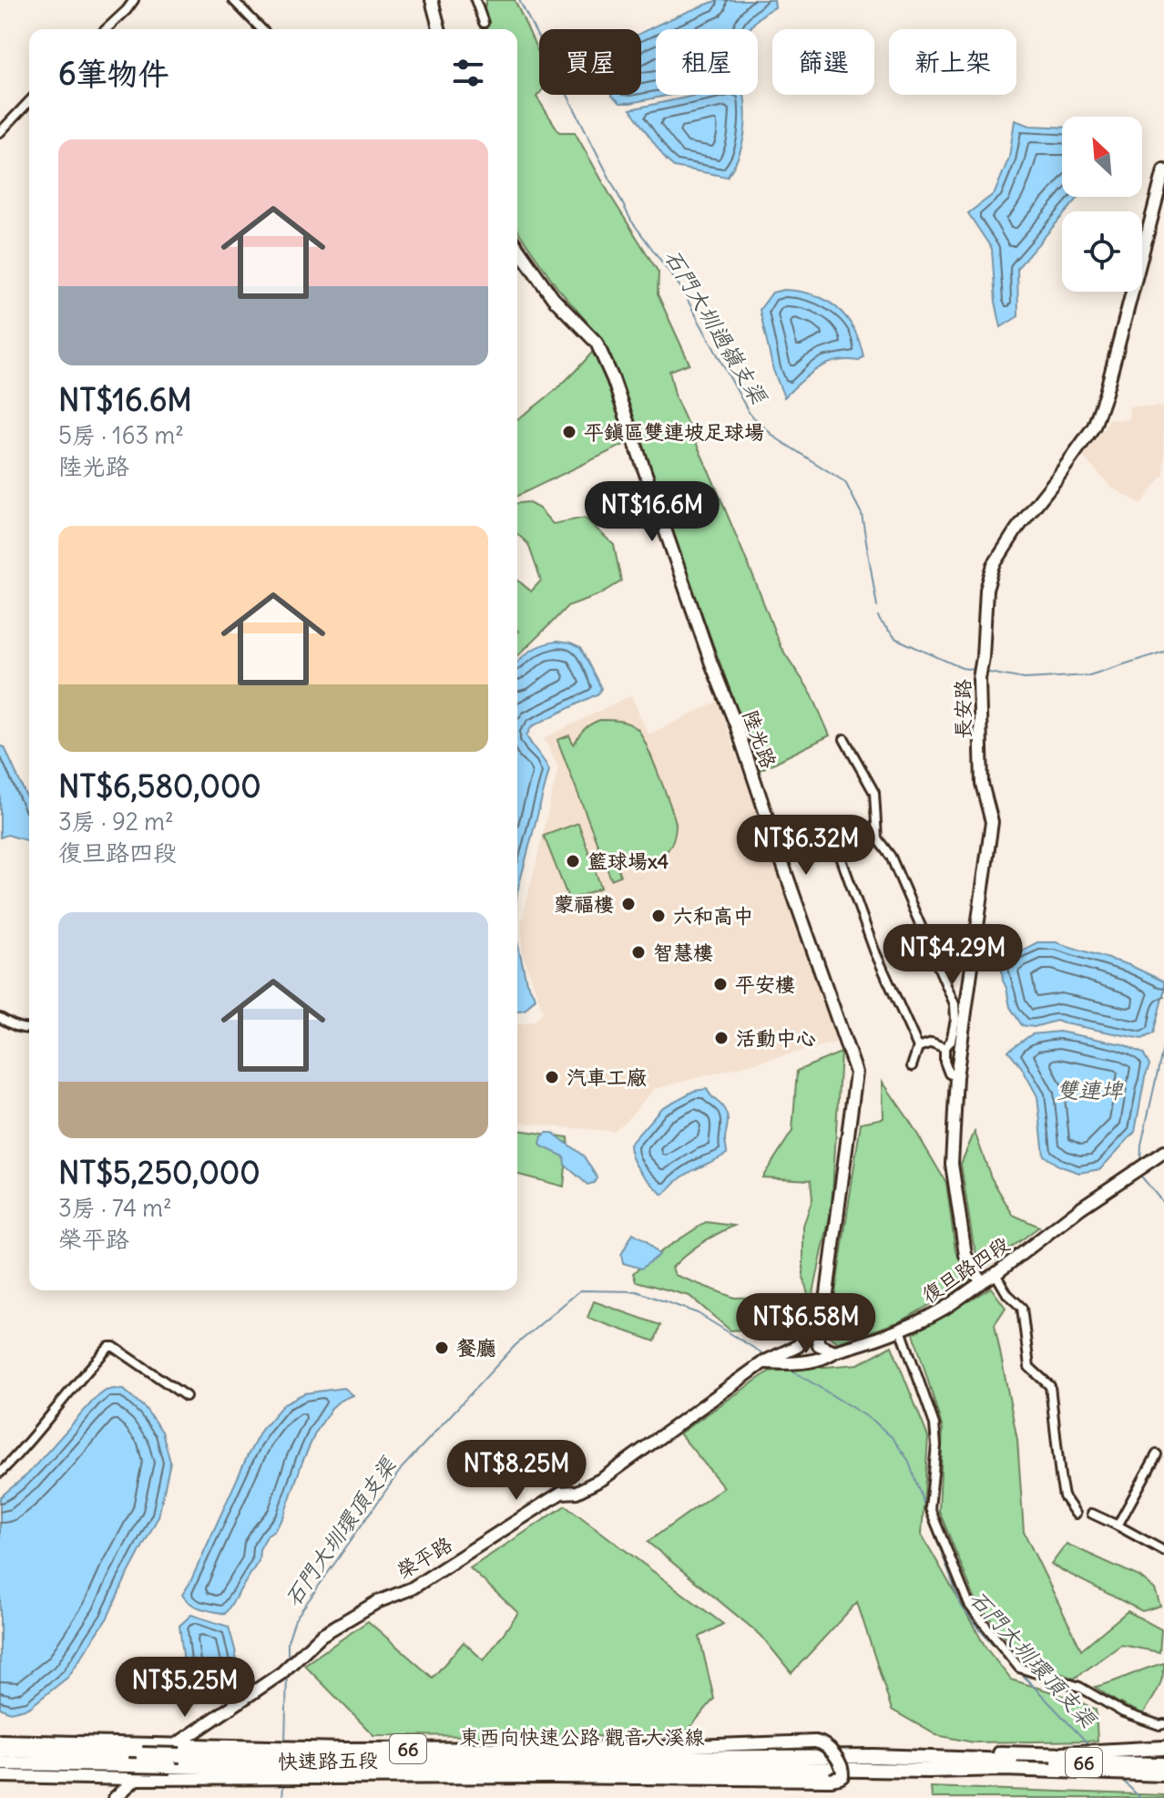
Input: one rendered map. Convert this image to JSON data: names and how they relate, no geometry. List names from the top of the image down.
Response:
{
  "streets": {
    "highway": ["東西向快速公路 觀音大溪線", "66"],
    "street": [
      "長安路",
      "陸光路",
      "復旦路四段",
      "榮平路",
      "快速路五段"
    ]
  },
  "crossings": [
    ["長安路", "復旦路四段"],
    ["陸光路", "榮平路"],
    ["復旦路四段", "榮平路"],
    ["榮平路", "東西向快速公路 觀音大溪線"],
    ["榮平路", "快速路五段"],
    ["東西向快速公路 觀音大溪線", "快速路五段"]
  ],
  "water": ["石門大圳過嶺支渠", "雙連埤", "石門大圳環頂支渠"],
  "places": [
    "平鎮區雙連坡足球場",
    "籃球場x4",
    "蒙福樓",
    "六和高中",
    "智慧樓",
    "平安樓",
    "活動中心",
    "汽車工廠",
    "餐廳"
  ],
  "north": "top left",
  "page": {
    "chip": [
      "買屋",
      "租屋",
      "篩選",
      "新上架"
    ],
    "heading": "6筆物件",
    "list": [
      {
        "name": "NT$16.6M",
        "note": "5房 · 163 m² · 陸光路"
      },
      {
        "name": "NT$6,580,000",
        "note": "3房 · 92 m² · 復旦路四段"
      },
      {
        "name": "NT$5,250,000",
        "note": "3房 · 74 m² · 榮平路"
      }
    ],
    "price": [
      "NT$16.6M",
      "NT$6.32M",
      "NT$4.29M",
      "NT$6.58M",
      "NT$8.25M",
      "NT$5.25M"
    ]
  }
}
